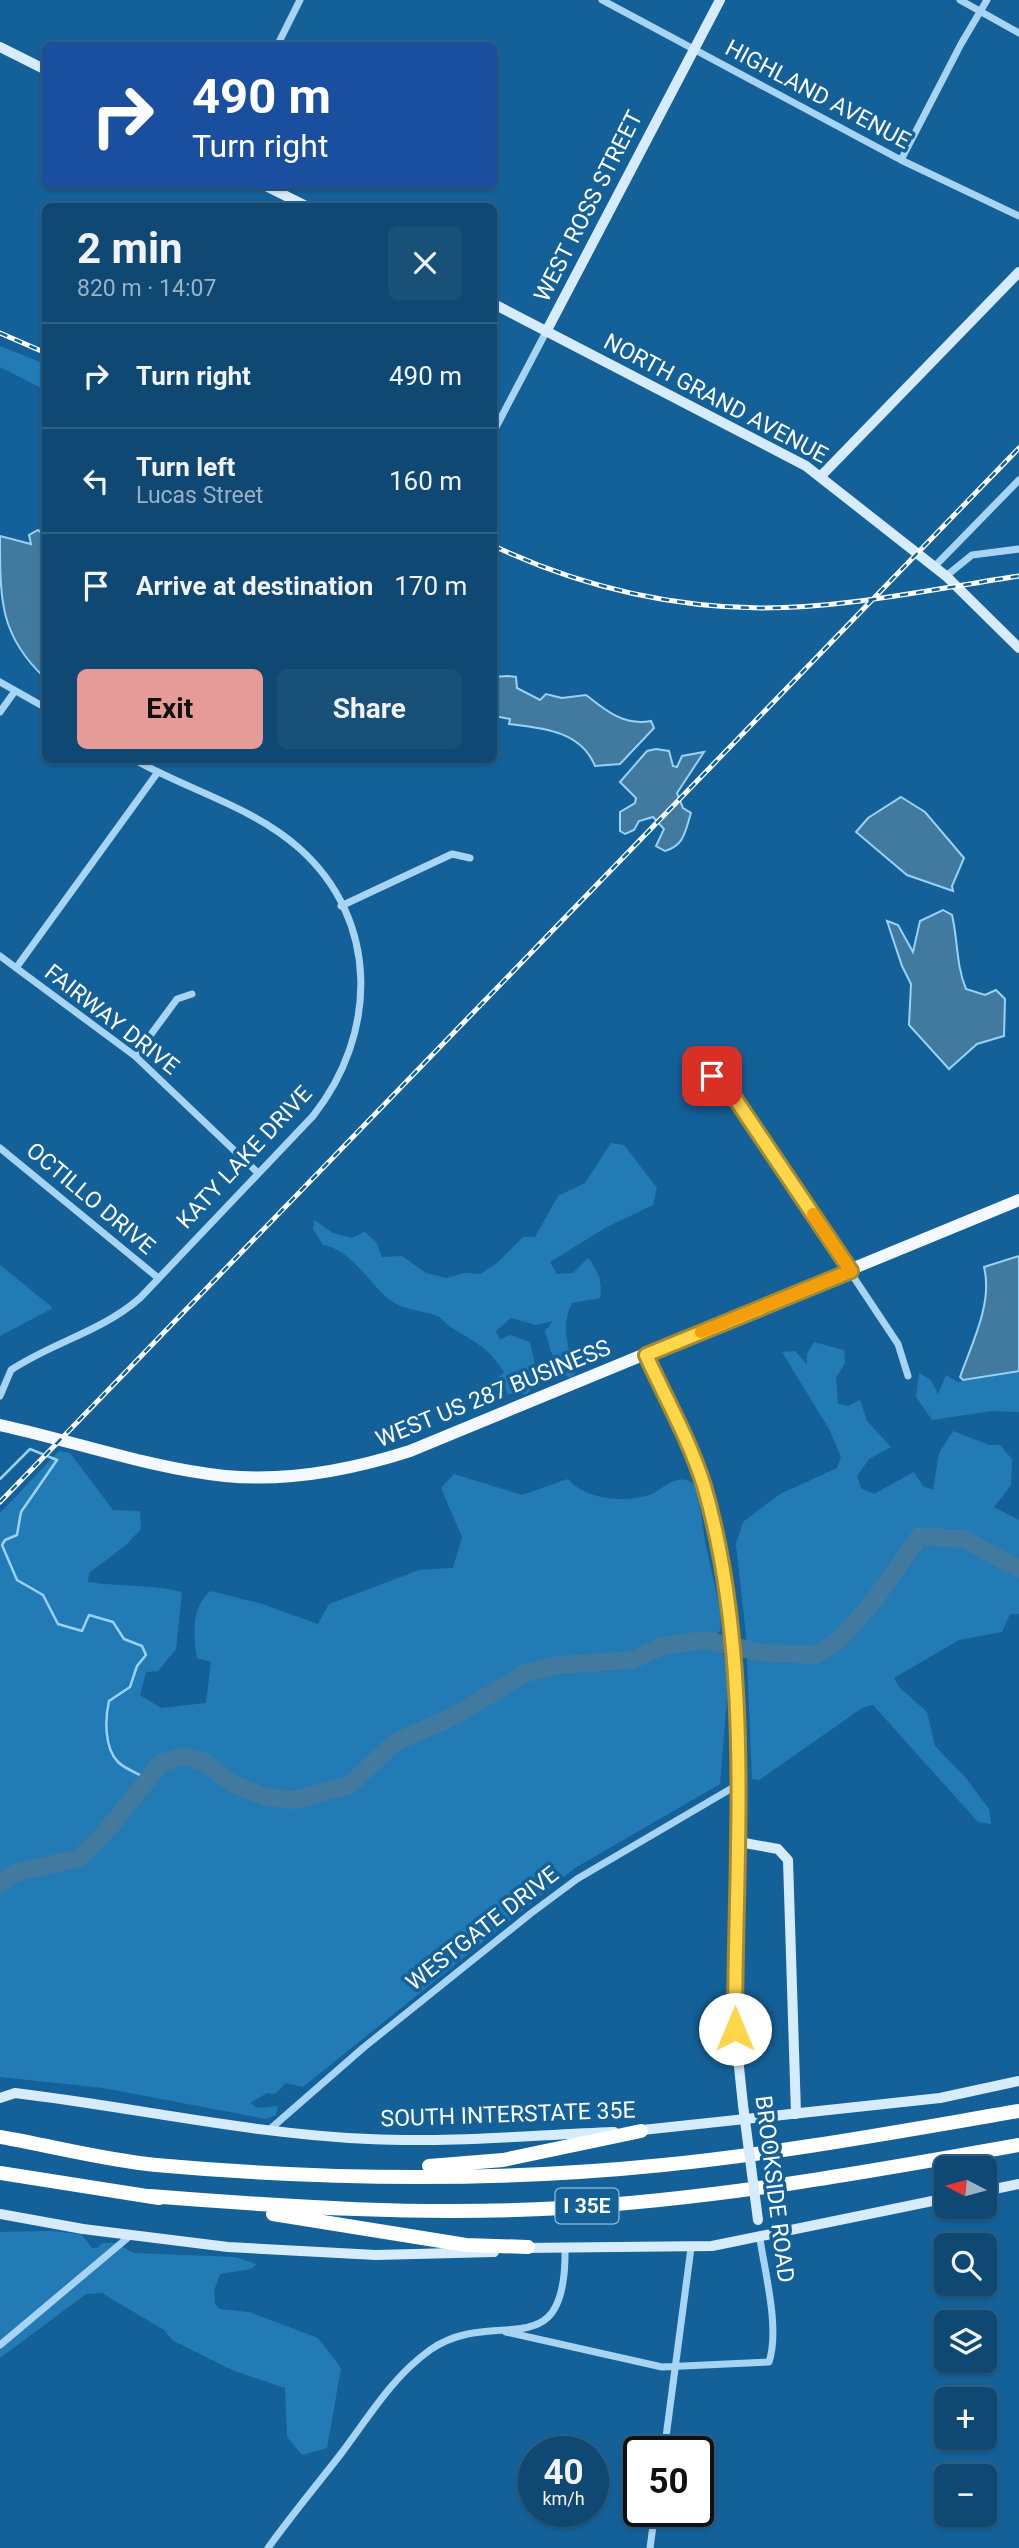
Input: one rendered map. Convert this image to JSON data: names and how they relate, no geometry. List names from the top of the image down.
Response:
{
  "streets": {
    "highway": ["I 35E"],
    "main road": [
      "WEST ROSS STREET",
      "NORTH GRAND AVENUE",
      "WEST US 287 BUSINESS",
      "SOUTH INTERSTATE 35E",
      "BROOKSIDE ROAD"
    ],
    "street": [
      "HIGHLAND AVENUE",
      "FAIRWAY DRIVE",
      "KATY LAKE DRIVE",
      "OCTILLO DRIVE",
      "WESTGATE DRIVE"
    ]
  },
  "crossings": [
    ["HIGHLAND AVENUE", "WEST ROSS STREET"],
    ["WEST ROSS STREET", "NORTH GRAND AVENUE"],
    ["FAIRWAY DRIVE", "KATY LAKE DRIVE"],
    ["KATY LAKE DRIVE", "OCTILLO DRIVE"],
    ["WEST US 287 BUSINESS", "BROOKSIDE ROAD"],
    ["WESTGATE DRIVE", "SOUTH INTERSTATE 35E"],
    ["WESTGATE DRIVE", "BROOKSIDE ROAD"]
  ],
  "north": "left",
  "page": {
    "turn": ["490 m", "Turn right"],
    "heading": ["2 min", "820 m · 14:07"],
    "list": [
      {
        "name": "Turn right",
        "value": "490 m"
      },
      {
        "name": "Turn left",
        "note": "Lucas Street",
        "value": "160 m"
      },
      {
        "name": "Arrive at destination",
        "value": "170 m"
      }
    ],
    "buttons": ["Exit", "Share"],
    "map_buttons": ["+", "−"],
    "speed": "40 km/h",
    "limit": "50"
  }
}
